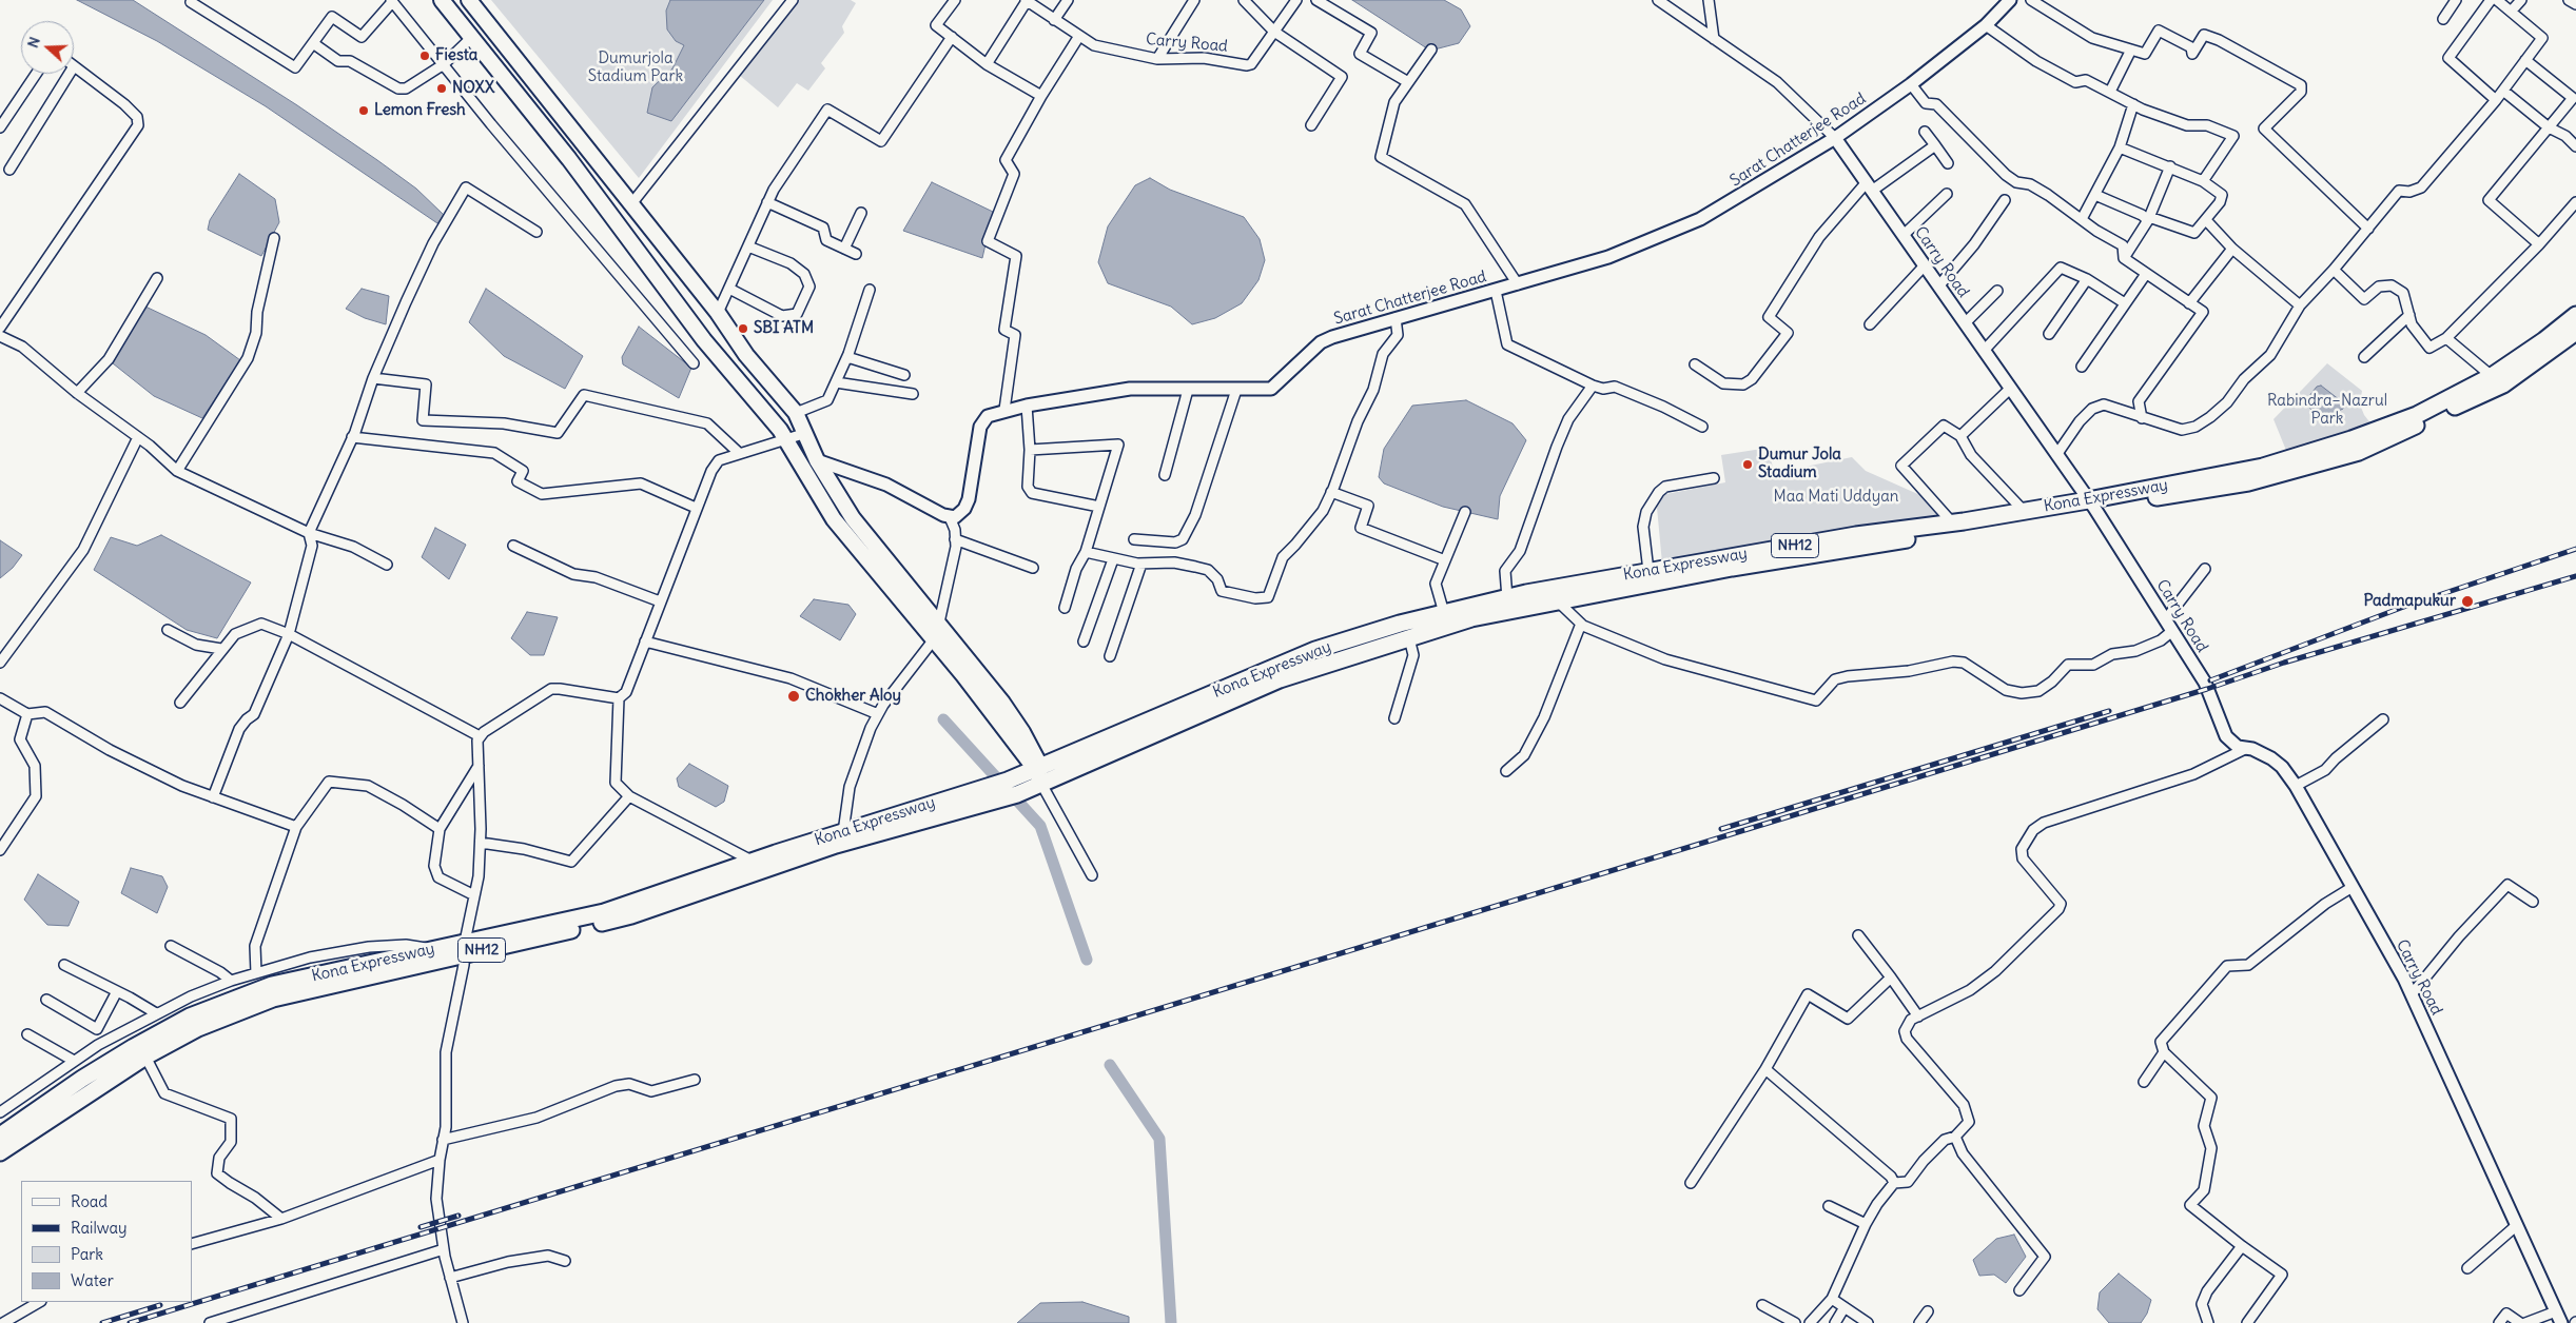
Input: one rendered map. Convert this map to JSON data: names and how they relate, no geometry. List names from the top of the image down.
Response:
{
  "streets": {
    "highway": ["Kona Expressway", "NH12"],
    "main road": ["Carry Road", "Sarat Chatterjee Road"]
  },
  "crossings": [
    ["Carry Road", "Sarat Chatterjee Road"],
    ["Carry Road", "Kona Expressway"]
  ],
  "parks": ["Dumurjola Stadium Park", "Rabindra–Nazrul Park", "Maa Mati Uddyan"],
  "places": [
    "Fiesta",
    "NOXX",
    "Lemon Fresh",
    "SBI ATM",
    "Dumur Jola Stadium",
    "Padmapukur",
    "Chokher Aloy"
  ],
  "legend": [
    "Road",
    "Railway",
    "Park",
    "Water"
  ],
  "north": "left"
}
